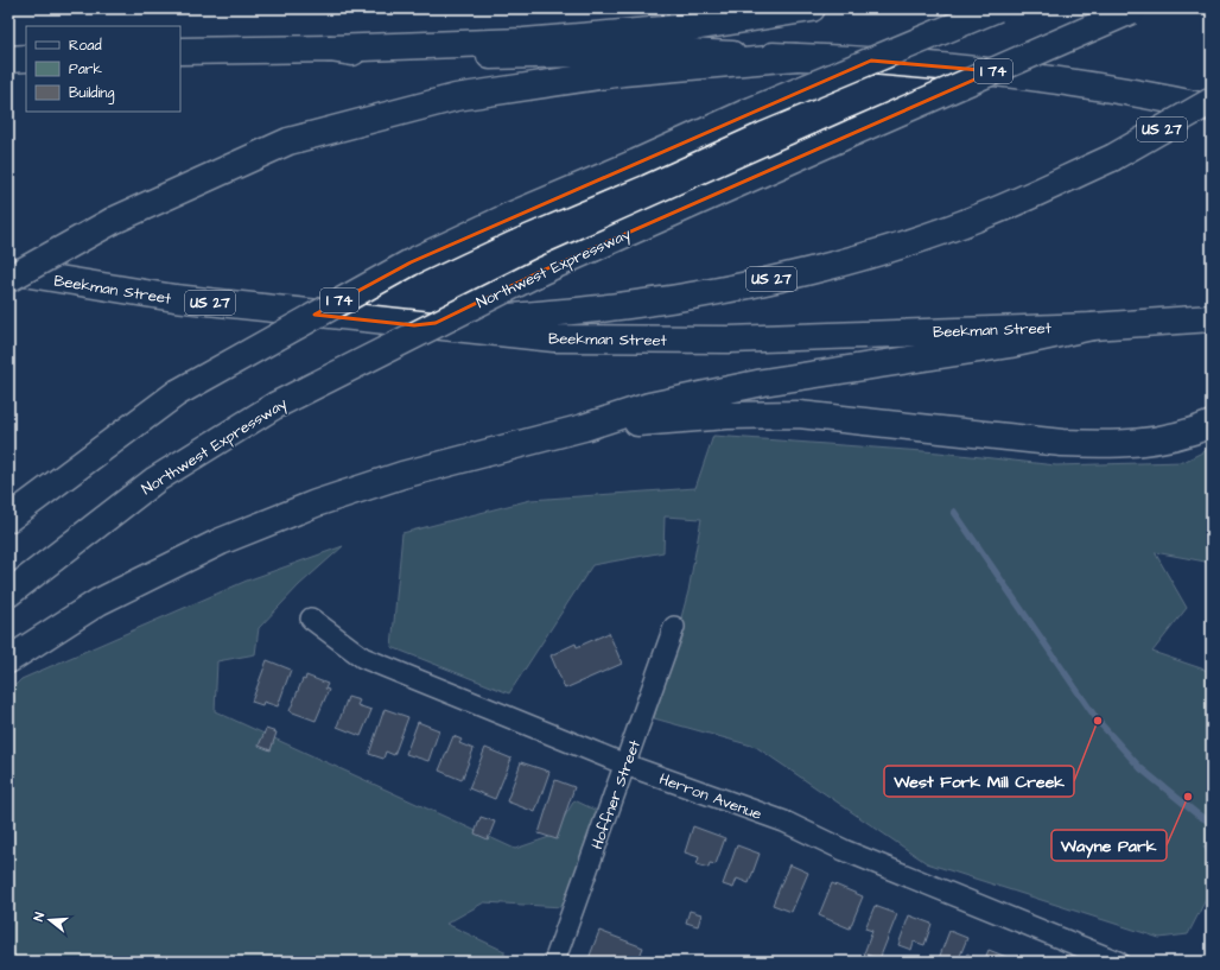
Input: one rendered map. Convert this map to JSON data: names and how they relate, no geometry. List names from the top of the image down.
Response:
{
  "streets": {
    "main road": [
      "I 74",
      "US 27",
      "Northwest Expressway",
      "Beekman Street"
    ],
    "street": ["Hoffner Street", "Herron Avenue"]
  },
  "crossings": [
    ["US 27", "Beekman Street"],
    ["Hoffner Street", "Herron Avenue"]
  ],
  "places": ["West Fork Mill Creek", "Wayne Park"],
  "legend": ["Road", "Park", "Building"],
  "north": "left"
}
